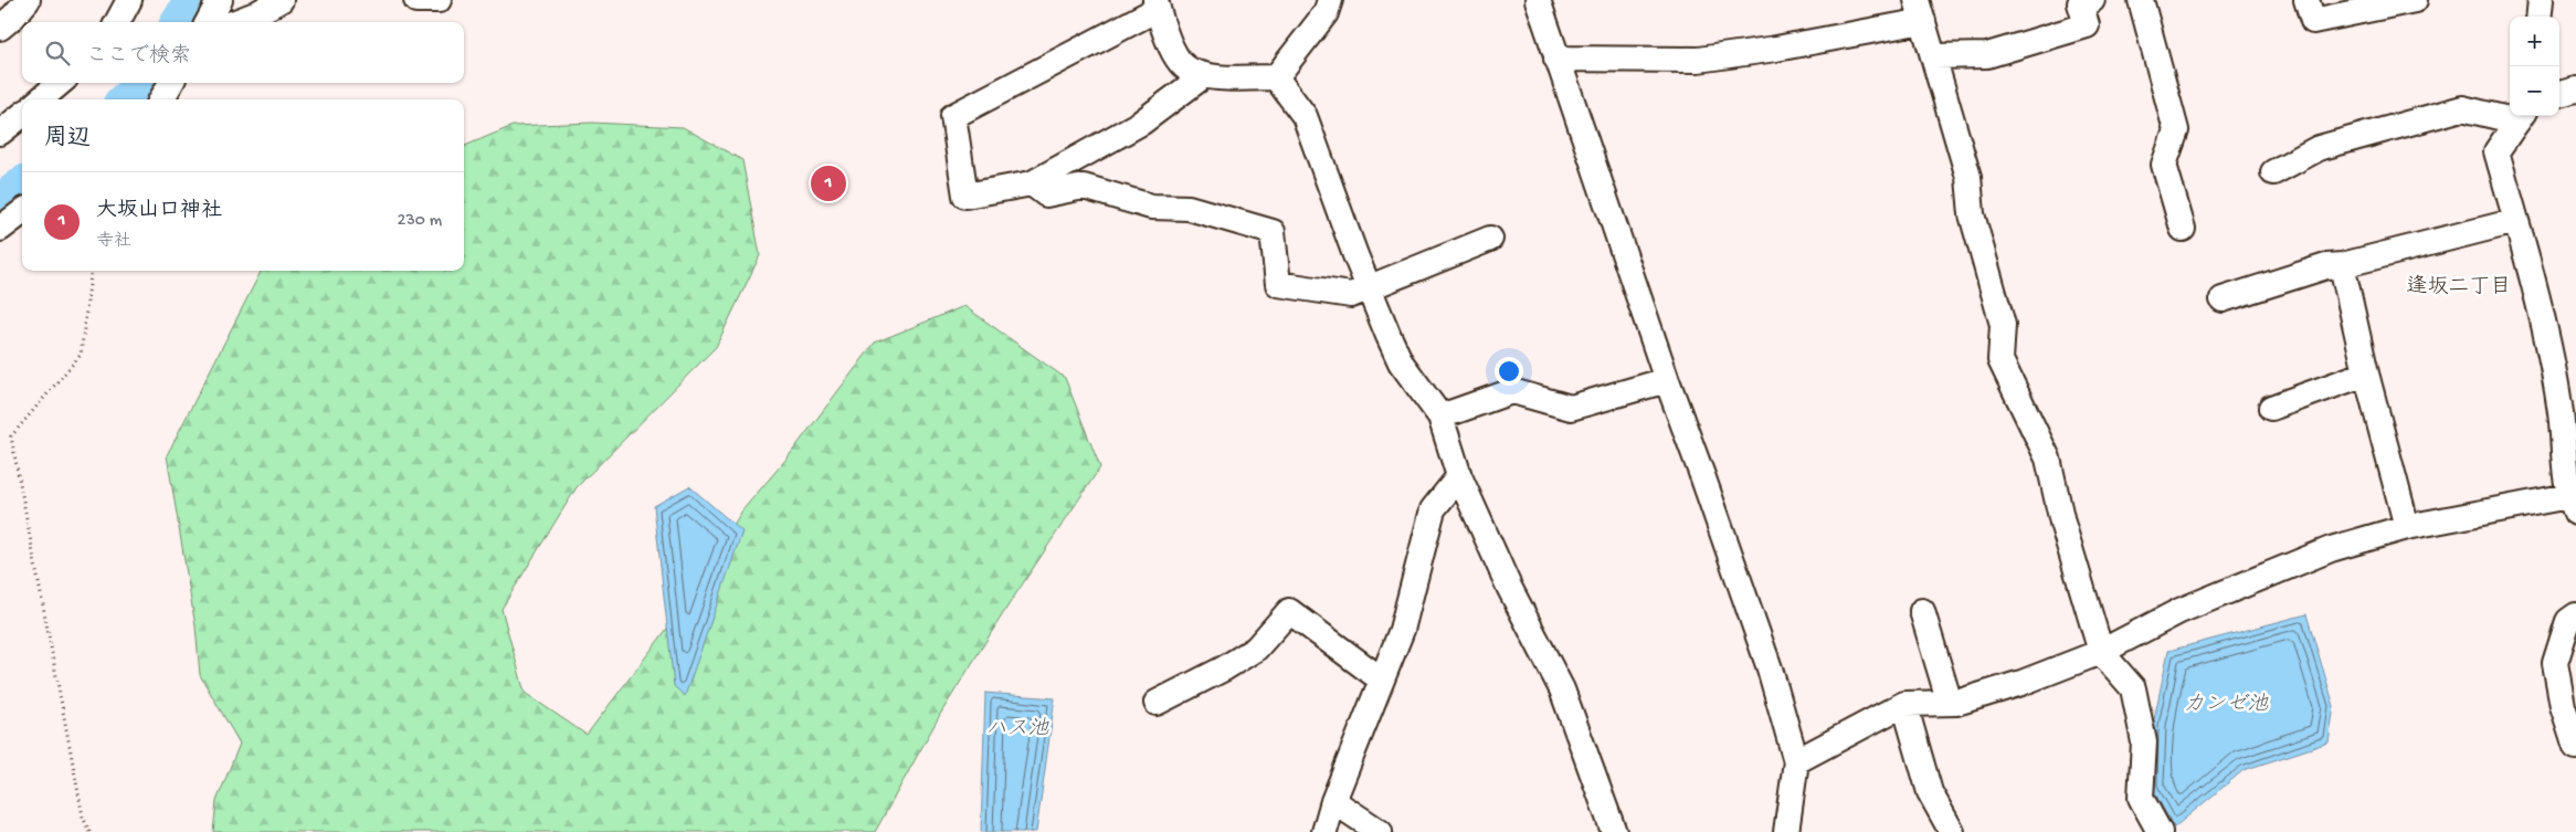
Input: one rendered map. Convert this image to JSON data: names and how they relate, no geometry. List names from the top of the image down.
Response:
{
  "districts": ["逢坂二丁目"],
  "water": ["カンゼ池", "ハス池"],
  "page": {
    "map_buttons": ["+", "−"],
    "search": "ここで検索",
    "heading": "周辺",
    "pins": "1",
    "list": [
      {
        "mark": "1",
        "name": "大坂山口神社",
        "note": "寺社",
        "value": "230 m"
      }
    ]
  }
}
